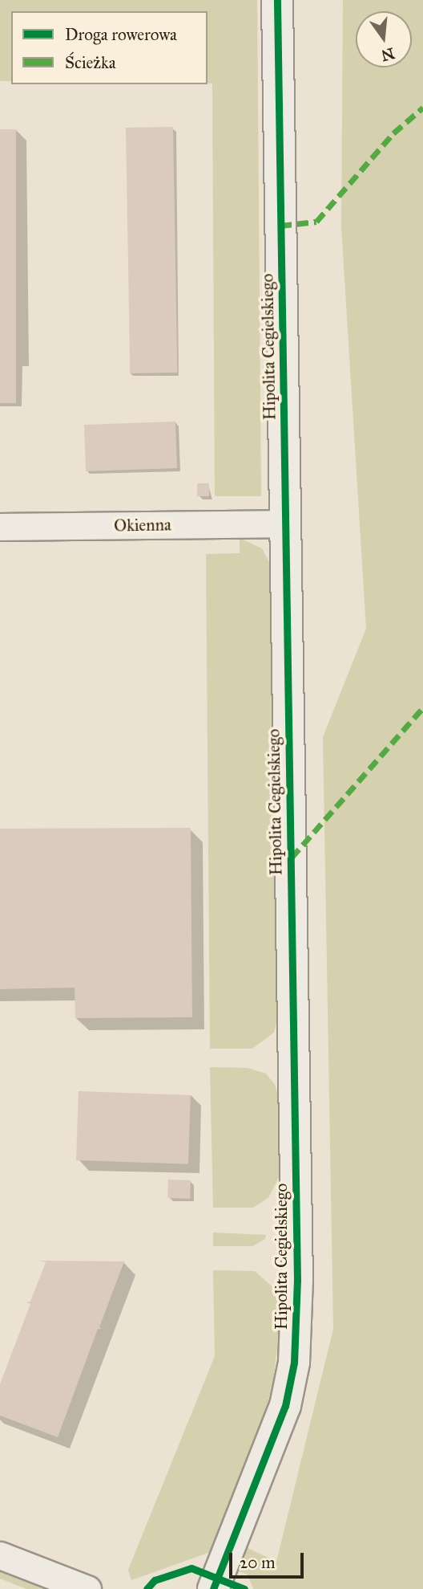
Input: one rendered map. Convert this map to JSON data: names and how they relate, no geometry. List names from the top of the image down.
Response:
{
  "streets": {
    "street": ["Hipolita Cegielskiego", "Okienna"]
  },
  "crossings": [
    ["Hipolita Cegielskiego", "Okienna"]
  ],
  "legend": ["Droga rowerowa", "Ścieżka"],
  "scale_bar": "20 m",
  "north": "bottom"
}
